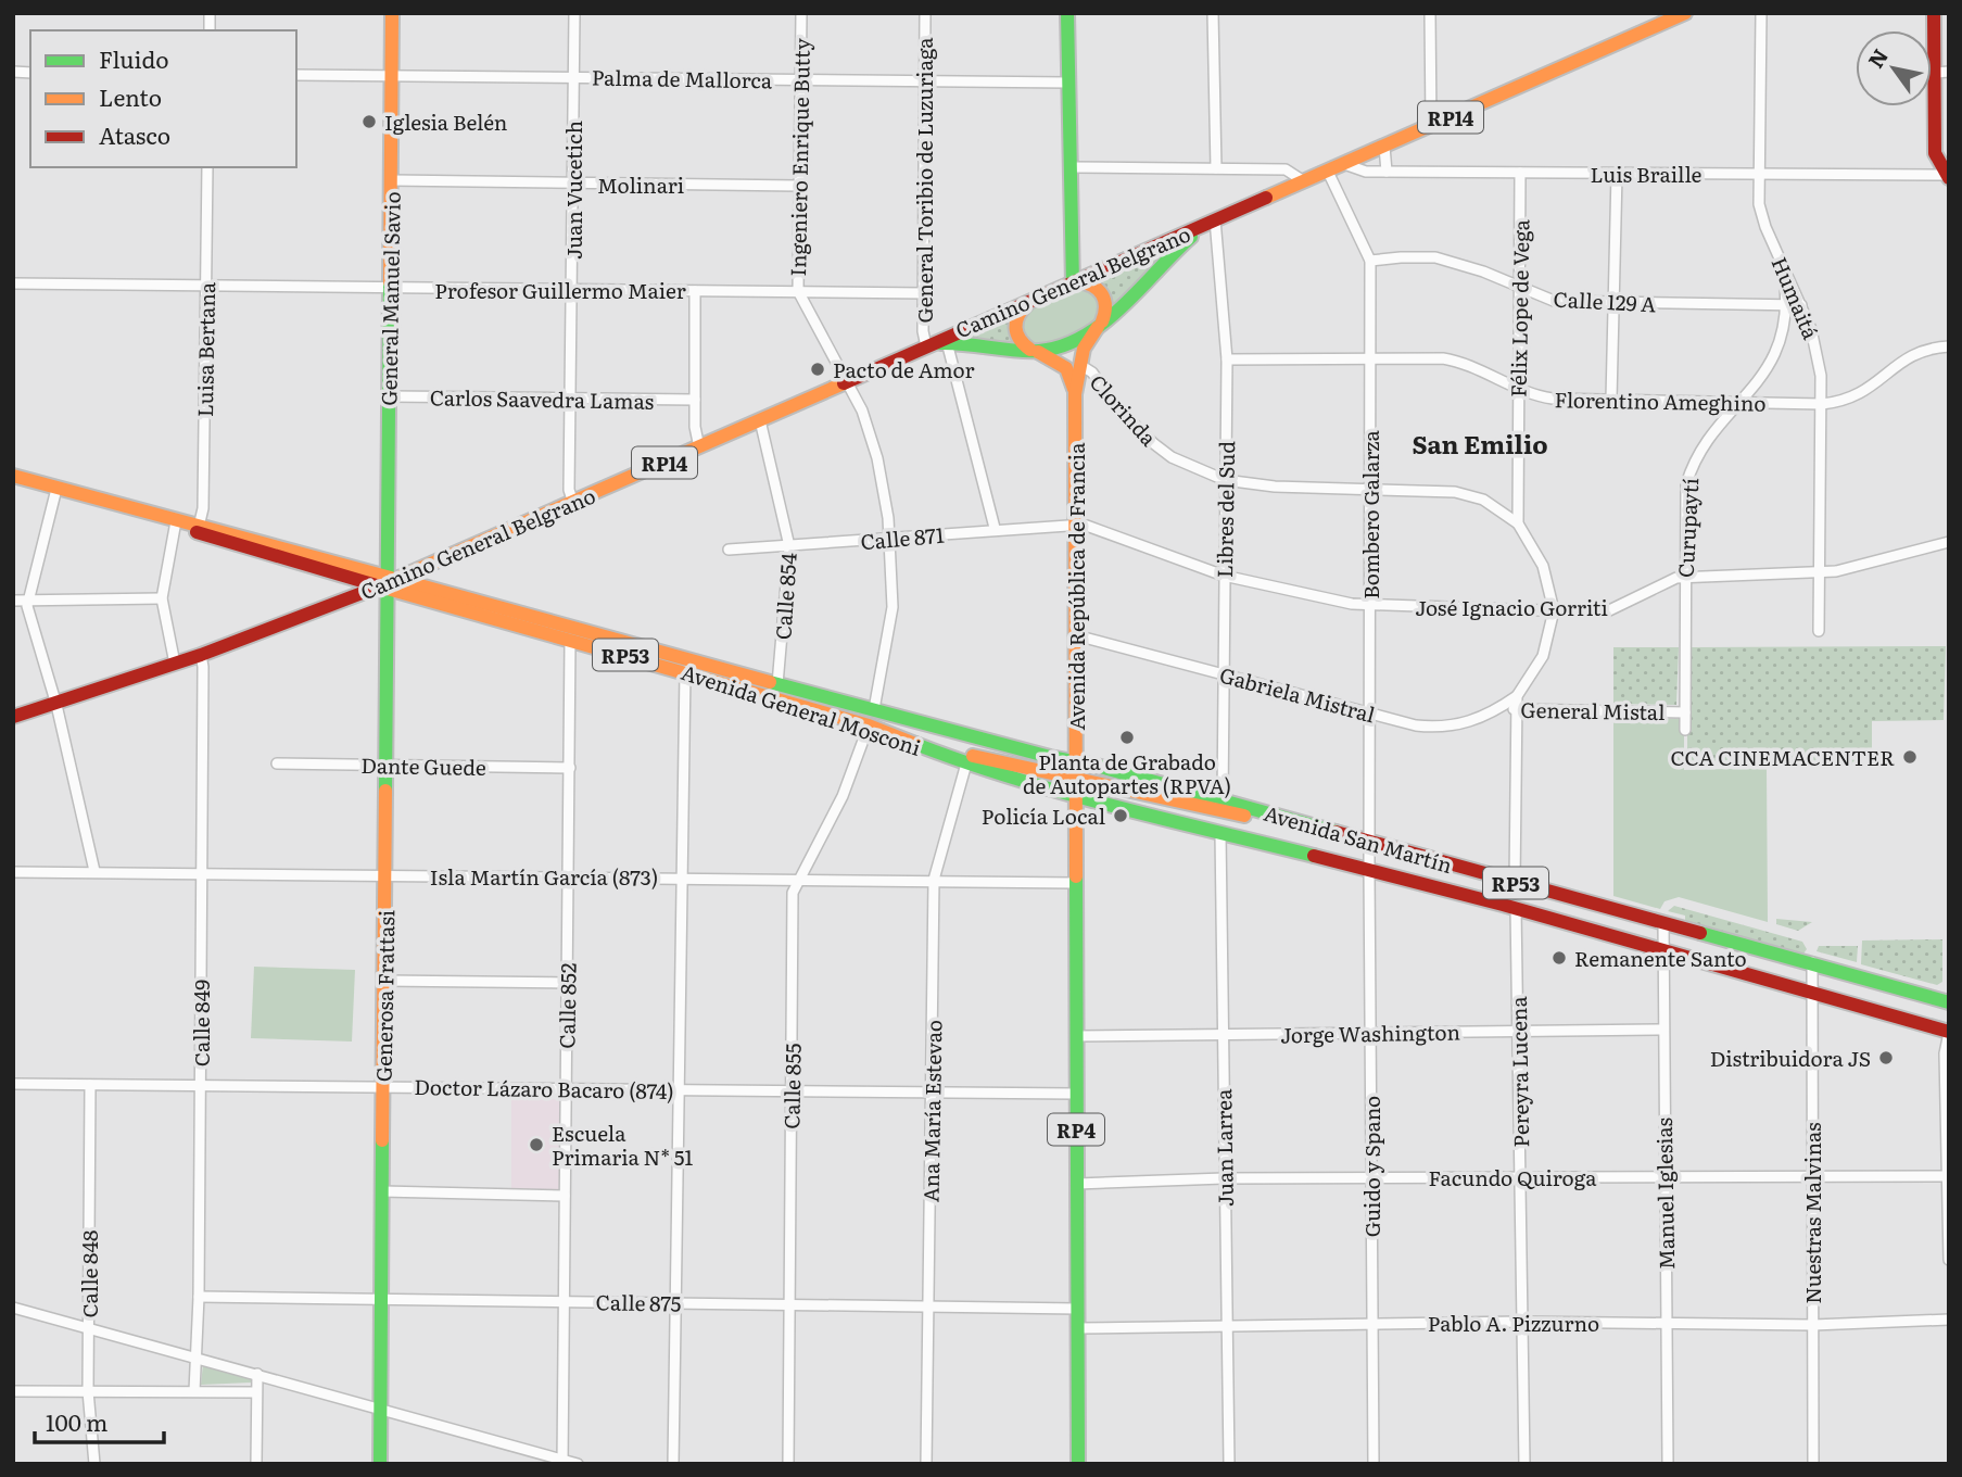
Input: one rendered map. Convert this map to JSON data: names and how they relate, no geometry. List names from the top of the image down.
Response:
{
  "streets": {
    "main road": [
      "RP14",
      "Camino General Belgrano",
      "General Manuel Savio",
      "Avenida República de Francia",
      "RP53",
      "Avenida General Mosconi",
      "Avenida San Martín",
      "Generosa Frattasi",
      "RP4"
    ],
    "street": [
      "Palma de Mallorca",
      "Ingeniero Enrique Butty",
      "Luis Braille",
      "General Toribio de Luzuriaga",
      "Molinari",
      "Juan Vucetich",
      "Profesor Guillermo Maier",
      "Humaitá",
      "Calle 129 A",
      "Félix Lope de Vega",
      "Luisa Bertana",
      "Carlos Saavedra Lamas",
      "Florentino Ameghino",
      "Clorinda",
      "Libres del Sud",
      "Bombero Galarza",
      "Curupaytí",
      "Calle 871",
      "Calle 854",
      "José Ignacio Gorriti",
      "Gabriela Mistral",
      "General Mistal",
      "Dante Guede",
      "Isla Martín García (873)",
      "Calle 852",
      "Calle 849",
      "Jorge Washington",
      "Pereyra Lucena",
      "Calle 855",
      "Doctor Lázaro Bacaro (874)",
      "Ana María Estevao",
      "Juan Larrea",
      "Guido y Spano",
      "Facundo Quiroga",
      "Manuel Iglesias",
      "Nuestras Malvinas",
      "Calle 848",
      "Calle 875",
      "Pablo A. Pizzurno"
    ]
  },
  "crossings": [
    ["Palma de Mallorca", "Ingeniero Enrique Butty"],
    ["Palma de Mallorca", "General Toribio de Luzuriaga"],
    ["Palma de Mallorca", "Juan Vucetich"],
    ["Palma de Mallorca", "General Manuel Savio"],
    ["Ingeniero Enrique Butty", "Molinari"],
    ["Ingeniero Enrique Butty", "Camino General Belgrano"],
    ["Ingeniero Enrique Butty", "Profesor Guillermo Maier"],
    ["Ingeniero Enrique Butty", "Calle 871"],
    ["Ingeniero Enrique Butty", "Avenida General Mosconi"],
    ["Luis Braille", "Camino General Belgrano"],
    ["Luis Braille", "Humaitá"],
    ["Luis Braille", "Félix Lope de Vega"],
    ["General Toribio de Luzuriaga", "Camino General Belgrano"],
    ["General Toribio de Luzuriaga", "Profesor Guillermo Maier"],
    ["Molinari", "Juan Vucetich"],
    ["Molinari", "General Manuel Savio"],
    ["Juan Vucetich", "Camino General Belgrano"],
    ["Juan Vucetich", "Profesor Guillermo Maier"],
    ["Juan Vucetich", "Carlos Saavedra Lamas"],
    ["Camino General Belgrano", "General Manuel Savio"],
    ["Camino General Belgrano", "Libres del Sud"],
    ["Camino General Belgrano", "Bombero Galarza"],
    ["Camino General Belgrano", "Avenida República de Francia"],
    ["Camino General Belgrano", "Calle 854"],
    ["Camino General Belgrano", "Avenida General Mosconi"],
    ["Camino General Belgrano", "Generosa Frattasi"],
    ["Camino General Belgrano", "Calle 849"],
    ["Camino General Belgrano", "RP4"],
    ["Profesor Guillermo Maier", "General Manuel Savio"],
    ["Profesor Guillermo Maier", "Luisa Bertana"],
    ["Humaitá", "Calle 129 A"],
    ["Humaitá", "Florentino Ameghino"],
    ["Humaitá", "Curupaytí"],
    ["Humaitá", "José Ignacio Gorriti"],
    ["General Manuel Savio", "Carlos Saavedra Lamas"],
    ["General Manuel Savio", "Avenida General Mosconi"],
    ["General Manuel Savio", "Generosa Frattasi"],
    ["Calle 129 A", "Félix Lope de Vega"],
    ["Calle 129 A", "Bombero Galarza"],
    ["Calle 129 A", "Curupaytí"],
    ["Félix Lope de Vega", "Florentino Ameghino"],
    ["Félix Lope de Vega", "Clorinda"],
    ["Luisa Bertana", "Avenida General Mosconi"],
    ["Florentino Ameghino", "Libres del Sud"],
    ["Florentino Ameghino", "Bombero Galarza"],
    ["Florentino Ameghino", "Curupaytí"],
    ["Clorinda", "Libres del Sud"],
    ["Clorinda", "Bombero Galarza"],
    ["Clorinda", "Avenida República de Francia"],
    ["Libres del Sud", "José Ignacio Gorriti"],
    ["Libres del Sud", "Gabriela Mistral"],
    ["Libres del Sud", "Avenida San Martín"],
    ["Bombero Galarza", "José Ignacio Gorriti"],
    ["Bombero Galarza", "Gabriela Mistral"],
    ["Bombero Galarza", "Avenida San Martín"],
    ["Bombero Galarza", "Guido y Spano"],
    ["Curupaytí", "José Ignacio Gorriti"],
    ["Curupaytí", "General Mistal"],
    ["Calle 871", "Avenida República de Francia"],
    ["Calle 871", "Calle 854"],
    ["Calle 871", "José Ignacio Gorriti"],
    ["Avenida República de Francia", "José Ignacio Gorriti"],
    ["Avenida República de Francia", "RP53"],
    ["Avenida República de Francia", "Gabriela Mistral"],
    ["Avenida República de Francia", "Avenida General Mosconi"],
    ["Avenida República de Francia", "Avenida San Martín"],
    ["Avenida República de Francia", "RP4"],
    ["Calle 854", "Avenida General Mosconi"],
    ["RP53", "Avenida General Mosconi"],
    ["RP53", "Avenida San Martín"],
    ["RP53", "Calle 855"],
    ["RP53", "RP4"],
    ["Gabriela Mistral", "General Mistal"],
    ["Avenida General Mosconi", "Avenida San Martín"],
    ["Avenida General Mosconi", "Generosa Frattasi"],
    ["Avenida General Mosconi", "Calle 852"],
    ["Avenida General Mosconi", "Calle 855"],
    ["Avenida General Mosconi", "Ana María Estevao"],
    ["Avenida General Mosconi", "RP4"],
    ["Dante Guede", "Generosa Frattasi"],
    ["Dante Guede", "Calle 852"],
    ["Avenida San Martín", "Pereyra Lucena"],
    ["Avenida San Martín", "RP4"],
    ["Avenida San Martín", "Juan Larrea"],
    ["Avenida San Martín", "Guido y Spano"],
    ["Avenida San Martín", "Manuel Iglesias"],
    ["Avenida San Martín", "Nuestras Malvinas"],
    ["Isla Martín García (873)", "Generosa Frattasi"],
    ["Isla Martín García (873)", "Calle 852"],
    ["Isla Martín García (873)", "Calle 849"],
    ["Isla Martín García (873)", "Calle 855"],
    ["Isla Martín García (873)", "Ana María Estevao"],
    ["Isla Martín García (873)", "RP4"],
    ["Generosa Frattasi", "Doctor Lázaro Bacaro (874)"],
    ["Generosa Frattasi", "Calle 875"],
    ["Calle 852", "Doctor Lázaro Bacaro (874)"],
    ["Calle 852", "Calle 875"],
    ["Calle 849", "Doctor Lázaro Bacaro (874)"],
    ["Calle 849", "Calle 875"],
    ["Jorge Washington", "Pereyra Lucena"],
    ["Jorge Washington", "RP4"],
    ["Jorge Washington", "Juan Larrea"],
    ["Jorge Washington", "Guido y Spano"],
    ["Jorge Washington", "Manuel Iglesias"],
    ["Pereyra Lucena", "Facundo Quiroga"],
    ["Pereyra Lucena", "Pablo A. Pizzurno"],
    ["Calle 855", "Doctor Lázaro Bacaro (874)"],
    ["Calle 855", "Calle 875"],
    ["Doctor Lázaro Bacaro (874)", "Ana María Estevao"],
    ["Doctor Lázaro Bacaro (874)", "RP4"],
    ["Doctor Lázaro Bacaro (874)", "Calle 848"],
    ["Ana María Estevao", "Calle 875"],
    ["RP4", "Facundo Quiroga"],
    ["RP4", "Calle 875"],
    ["RP4", "Pablo A. Pizzurno"],
    ["Juan Larrea", "Facundo Quiroga"],
    ["Juan Larrea", "Pablo A. Pizzurno"],
    ["Guido y Spano", "Facundo Quiroga"],
    ["Guido y Spano", "Pablo A. Pizzurno"],
    ["Facundo Quiroga", "Manuel Iglesias"],
    ["Facundo Quiroga", "Nuestras Malvinas"],
    ["Manuel Iglesias", "Pablo A. Pizzurno"],
    ["Nuestras Malvinas", "Pablo A. Pizzurno"]
  ],
  "districts": ["San Emilio"],
  "places": [
    "Iglesia Belén",
    "Pacto de Amor",
    "Planta de Grabado de Autopartes (RPVA)",
    "CCA CINEMACENTER",
    "Policía Local",
    "Remanente Santo",
    "Distribuidora JS",
    "Escuela Primaria N* 51"
  ],
  "legend": ["Fluido", "Lento", "Atasco"],
  "scale_bar": "100 m",
  "north": "top left"
}
